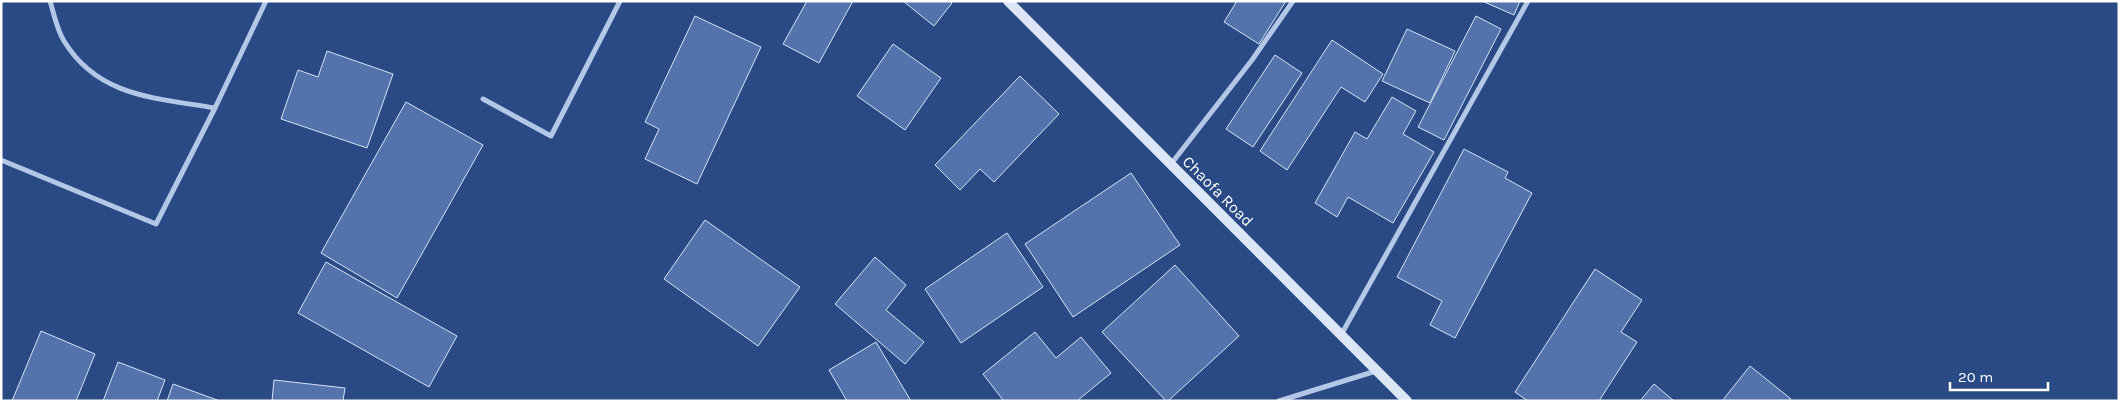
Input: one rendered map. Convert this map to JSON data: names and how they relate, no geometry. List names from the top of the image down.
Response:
{
  "streets": {
    "main road": ["Chaofa Road"]
  },
  "scale_bar": "20 m"
}
